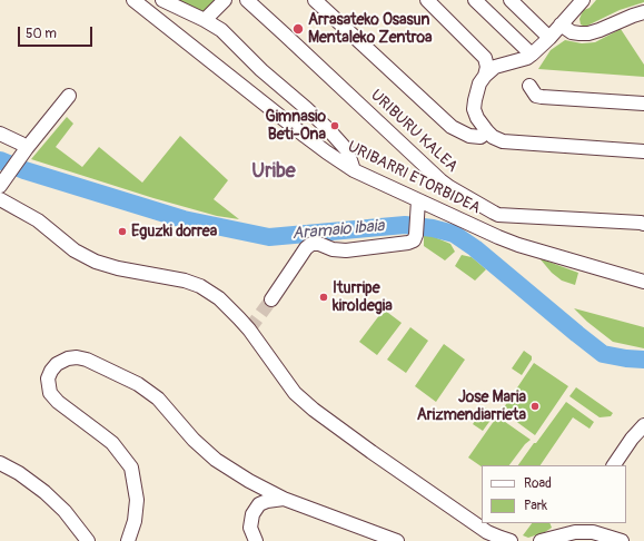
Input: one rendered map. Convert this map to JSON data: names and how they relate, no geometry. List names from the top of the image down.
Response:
{
  "streets": {
    "street": ["URIBURU KALEA", "URIBARRI ETORBIDEA"]
  },
  "districts": ["Uribe"],
  "water": ["Aramaio ibaia"],
  "places": [
    "Arrasateko Osasun Mentaleko Zentroa",
    "Gimnasio Beti-Ona",
    "Eguzki dorrea",
    "Iturripe kiroldegia",
    "Jose Maria Arizmendiarrieta"
  ],
  "legend": ["Road", "Park"],
  "scale_bar": "50 m"
}
